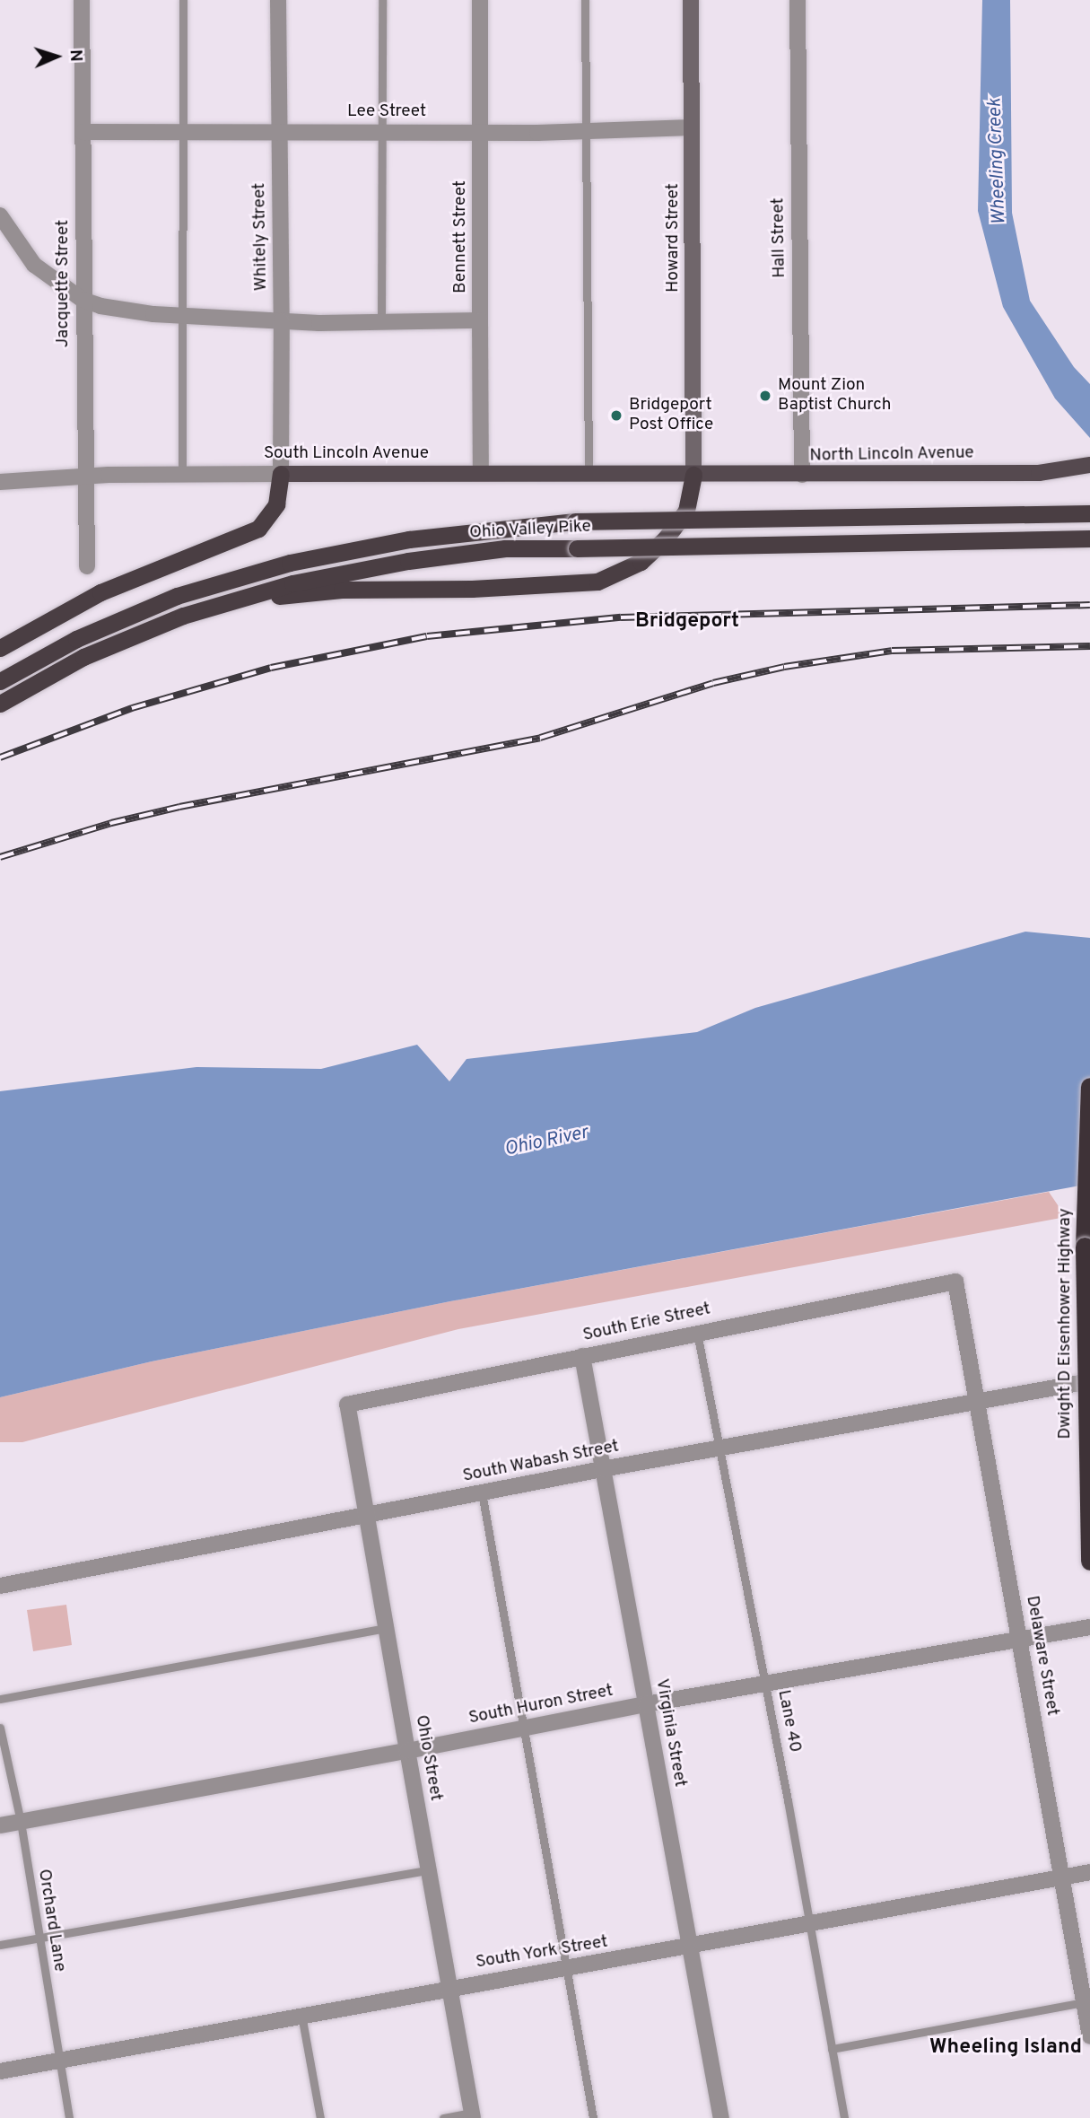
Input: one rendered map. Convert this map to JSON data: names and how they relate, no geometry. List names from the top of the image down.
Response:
{
  "streets": {
    "highway": ["Ohio Valley Pike", "Dwight D Eisenhower Highway"],
    "main road": ["Howard Street", "South Lincoln Avenue", "North Lincoln Avenue"],
    "street": [
      "Lee Street",
      "Whitely Street",
      "Bennett Street",
      "Hall Street",
      "Jacquette Street",
      "South Erie Street",
      "South Wabash Street",
      "Delaware Street",
      "South Huron Street",
      "Virginia Street",
      "Ohio Street",
      "South York Street"
    ],
    "lane": ["Lane 40", "Orchard Lane"]
  },
  "crossings": [
    ["Lee Street", "Whitely Street"],
    ["Lee Street", "Bennett Street"],
    ["Lee Street", "Howard Street"],
    ["Lee Street", "Jacquette Street"],
    ["Whitely Street", "South Lincoln Avenue"],
    ["Bennett Street", "South Lincoln Avenue"],
    ["Howard Street", "South Lincoln Avenue"],
    ["Howard Street", "North Lincoln Avenue"],
    ["Hall Street", "North Lincoln Avenue"],
    ["Jacquette Street", "South Lincoln Avenue"],
    ["South Lincoln Avenue", "North Lincoln Avenue"],
    ["South Erie Street", "Delaware Street"],
    ["South Erie Street", "Lane 40"],
    ["South Erie Street", "Virginia Street"],
    ["South Erie Street", "Ohio Street"],
    ["South Wabash Street", "Delaware Street"],
    ["South Wabash Street", "Lane 40"],
    ["South Wabash Street", "Virginia Street"],
    ["South Wabash Street", "Ohio Street"],
    ["Delaware Street", "South Huron Street"],
    ["Delaware Street", "South York Street"],
    ["South Huron Street", "Lane 40"],
    ["South Huron Street", "Virginia Street"],
    ["South Huron Street", "Ohio Street"],
    ["South Huron Street", "Orchard Lane"],
    ["Lane 40", "South York Street"],
    ["Virginia Street", "South York Street"],
    ["Ohio Street", "South York Street"],
    ["Orchard Lane", "South York Street"]
  ],
  "districts": ["Bridgeport", "Wheeling Island"],
  "water": ["Wheeling Creek", "Ohio River"],
  "places": ["Mount Zion Baptist Church", "Bridgeport Post Office"],
  "north": "right"
}
